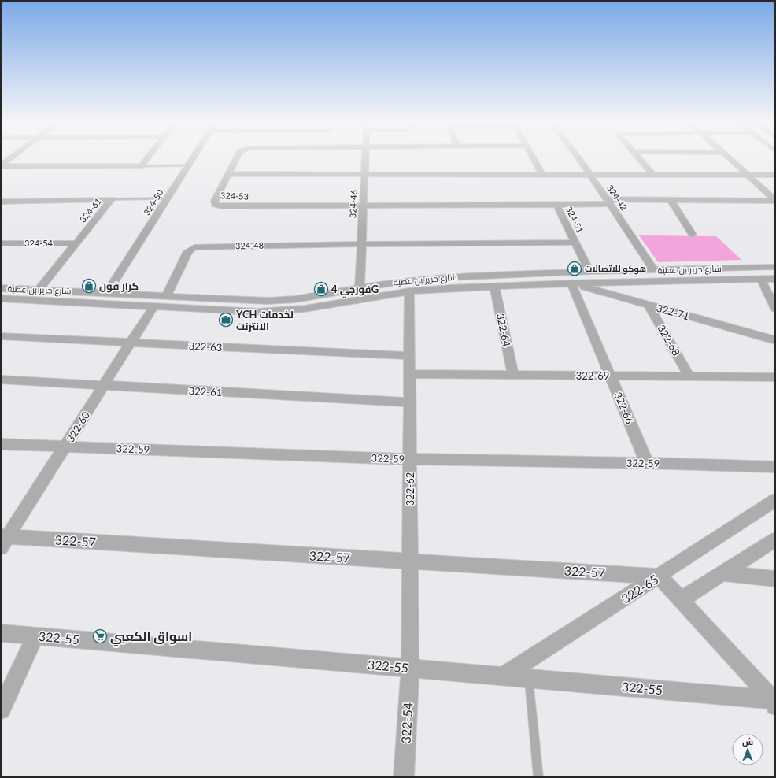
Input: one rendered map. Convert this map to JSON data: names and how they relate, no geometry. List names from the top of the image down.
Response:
{
  "streets": {
    "street": [
      "324-53",
      "324-42",
      "324-50",
      "324-46",
      "324-61",
      "324-51",
      "324-54",
      "324-48",
      "شارع جرير بن عطية",
      "322-71",
      "322-64",
      "322-68",
      "322-63",
      "322-69",
      "322-61",
      "322-66",
      "322-60",
      "322-59",
      "322-62",
      "322-57",
      "322-65",
      "322-55",
      "322-54"
    ]
  },
  "crossings": [
    ["324-53", "324-46"],
    ["324-53", "324-51"],
    ["324-42", "شارع جرير بن عطية"],
    ["324-50", "شارع جرير بن عطية"],
    ["324-46", "324-51"],
    ["324-46", "324-48"],
    ["324-46", "شارع جرير بن عطية"],
    ["324-61", "324-54"],
    ["324-61", "شارع جرير بن عطية"],
    ["324-51", "324-48"],
    ["324-48", "شارع جرير بن عطية"],
    ["شارع جرير بن عطية", "322-71"],
    ["شارع جرير بن عطية", "322-64"],
    ["شارع جرير بن عطية", "322-66"],
    ["شارع جرير بن عطية", "322-60"],
    ["شارع جرير بن عطية", "322-62"],
    ["322-71", "322-68"],
    ["322-71", "322-66"],
    ["322-64", "322-69"],
    ["322-68", "322-69"],
    ["322-63", "322-60"],
    ["322-63", "322-62"],
    ["322-69", "322-66"],
    ["322-69", "322-62"],
    ["322-61", "322-60"],
    ["322-61", "322-62"],
    ["322-66", "322-59"],
    ["322-60", "322-59"],
    ["322-60", "322-57"],
    ["322-59", "322-62"],
    ["322-62", "322-57"],
    ["322-62", "322-55"],
    ["322-62", "322-54"],
    ["322-57", "322-65"],
    ["322-65", "322-55"],
    ["322-55", "322-54"]
  ],
  "places": {
    "shop": ["هوكو للاتصالات", "كرار فون", "فورجي 4G"],
    "office": ["YCH لخدمات الانترنت"],
    "supermarket": ["اسواق الكعبي"]
  },
  "north": "top"
}
